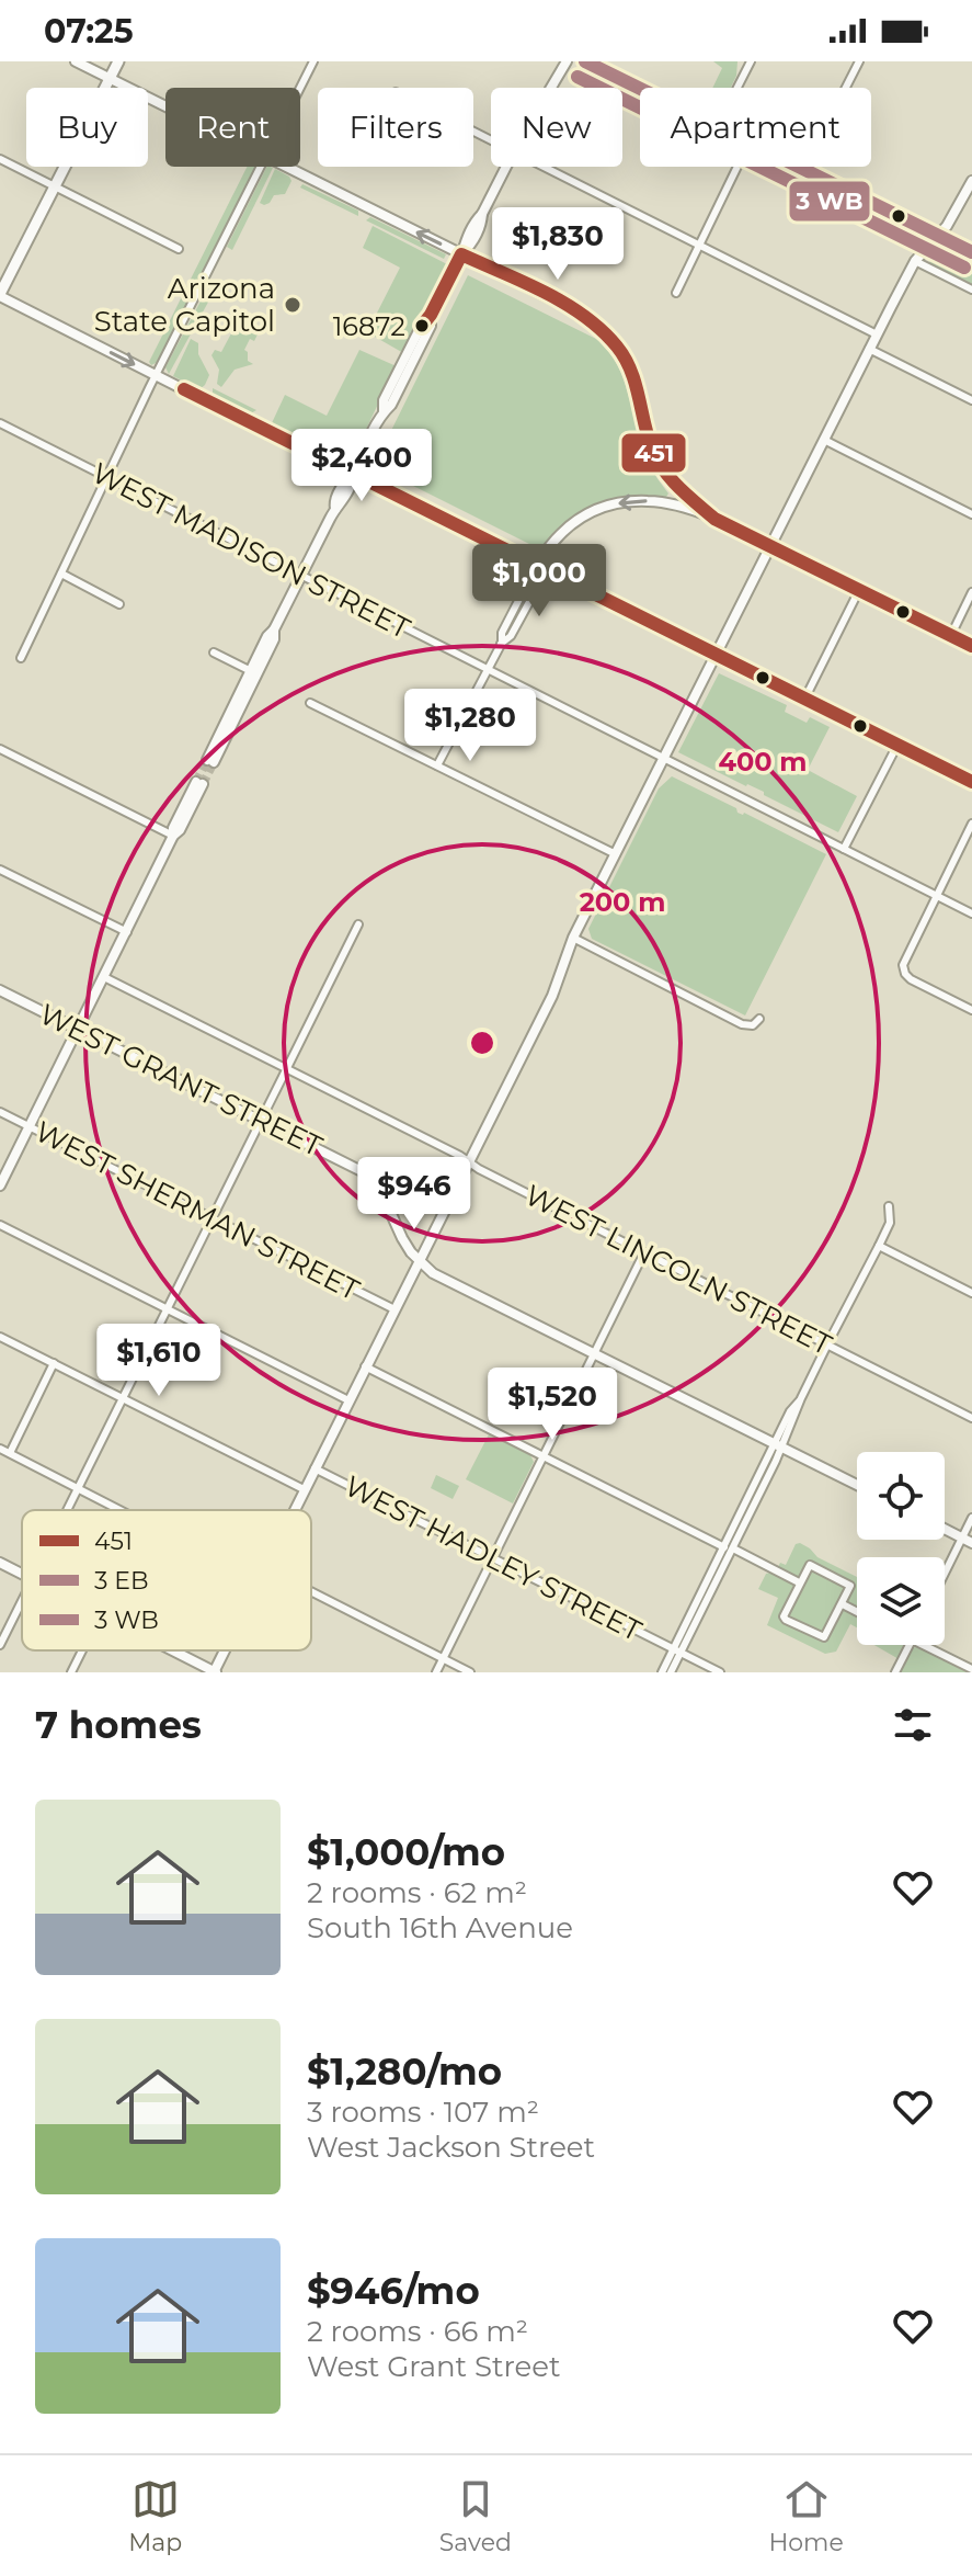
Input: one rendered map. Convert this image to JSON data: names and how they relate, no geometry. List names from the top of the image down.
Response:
{
  "streets": {
    "main road": ["WEST GRANT STREET"],
    "street": [
      "WEST MADISON STREET",
      "WEST SHERMAN STREET",
      "WEST LINCOLN STREET",
      "WEST HADLEY STREET"
    ]
  },
  "places": ["Arizona State Capitol", "16872"],
  "lines": ["transit line 451"],
  "legend": ["451", "3 EB", "3 WB"],
  "page": {
    "status": "07:25",
    "chip": [
      "Buy",
      "Rent",
      "Filters",
      "New",
      "Apartment"
    ],
    "price": [
      "$1,830",
      "$2,400",
      "$1,000",
      "$1,280",
      "$946",
      "$1,610",
      "$1,520"
    ],
    "heading": "7 homes",
    "list": [
      {
        "name": "$1,000/mo",
        "note": "2 rooms · 62 m² · South 16th Avenue"
      },
      {
        "name": "$1,280/mo",
        "note": "3 rooms · 107 m² · West Jackson Street"
      },
      {
        "name": "$946/mo",
        "note": "2 rooms · 66 m² · West Grant Street"
      }
    ],
    "tabs": ["Map", "Saved", "Home"]
  },
  "rings": ["400 m", "200 m"]
}
